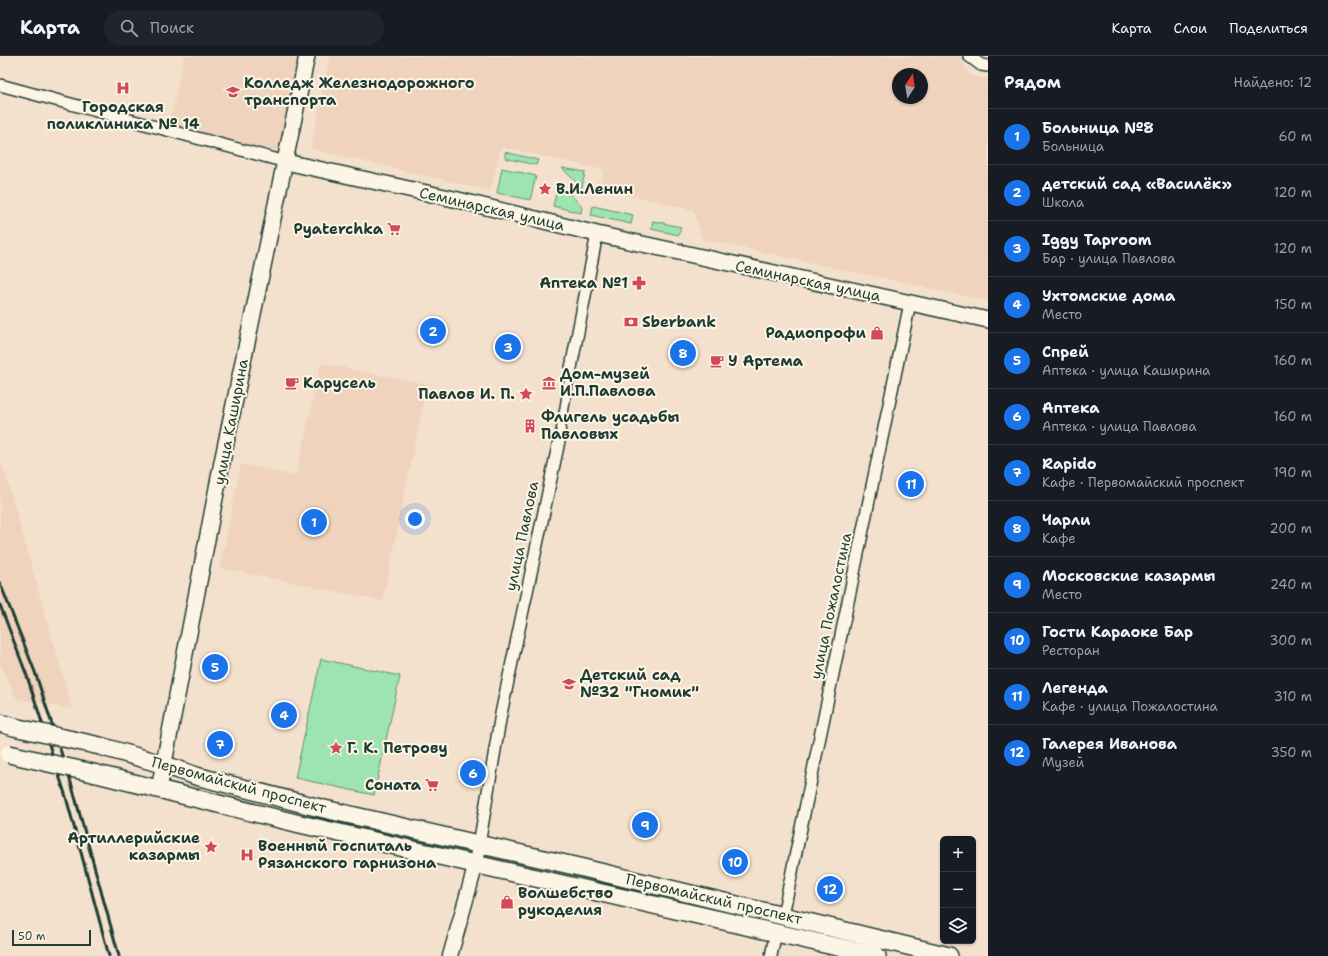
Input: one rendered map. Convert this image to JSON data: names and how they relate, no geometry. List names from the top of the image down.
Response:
{
  "streets": {
    "main road": ["Семинарская улица", "улица Каширина", "Первомайский проспект"],
    "street": ["улица Павлова", "улица Пожалостина"]
  },
  "crossings": [
    ["Семинарская улица", "улица Каширина"],
    ["Семинарская улица", "улица Павлова"],
    ["Семинарская улица", "улица Пожалостина"],
    ["улица Каширина", "Первомайский проспект"],
    ["улица Павлова", "Первомайский проспект"],
    ["улица Пожалостина", "Первомайский проспект"]
  ],
  "places": {
    "hospital": ["Городская поликлиника № 14", "Военный госпиталь Рязанского гарнизона"],
    "school or university": ["Колледж Железнодорожного транспорта", "Детский сад №32 \"Гномик\""],
    "place": [
      "В.И.Ленин",
      "Павлов И. П.",
      "Г. К. Петрову",
      "Артиллерийские казармы"
    ],
    "supermarket": ["Pyaterchka", "Соната"],
    "pharmacy": ["Аптека №1"],
    "bank": ["Sberbank"],
    "shop": ["Радиопрофи", "Волшебство рукоделия"],
    "cafe": ["У Артема", "Карусель"],
    "museum": ["Дом-музей И.П.Павлова"],
    "building": ["Флигель усадьбы Павловых"]
  },
  "scale_bar": "50 m",
  "north": "top",
  "page": {
    "header": "Карта",
    "search": "Поиск",
    "nav": ["Карта", "Слои", "Поделиться"],
    "heading": ["Рядом", "Найдено: 12"],
    "list": [
      {
        "mark": "1",
        "name": "Больница №8",
        "note": "Больница",
        "value": "60 m"
      },
      {
        "mark": "2",
        "name": "детский сад «Василёк»",
        "note": "Школа",
        "value": "120 m"
      },
      {
        "mark": "3",
        "name": "Iggy Taproom",
        "note": "Бар · улица Павлова",
        "value": "120 m"
      },
      {
        "mark": "4",
        "name": "Ухтомские дома",
        "note": "Место",
        "value": "150 m"
      },
      {
        "mark": "5",
        "name": "Спрей",
        "note": "Аптека · улица Каширина",
        "value": "160 m"
      },
      {
        "mark": "6",
        "name": "Аптека",
        "note": "Аптека · улица Павлова",
        "value": "160 m"
      },
      {
        "mark": "7",
        "name": "Rapido",
        "note": "Кафе · Первомайский проспект",
        "value": "190 m"
      },
      {
        "mark": "8",
        "name": "Чарли",
        "note": "Кафе",
        "value": "200 m"
      },
      {
        "mark": "9",
        "name": "Московские казармы",
        "note": "Место",
        "value": "240 m"
      },
      {
        "mark": "10",
        "name": "Гости Караоке Бар",
        "note": "Ресторан",
        "value": "300 m"
      },
      {
        "mark": "11",
        "name": "Легенда",
        "note": "Кафе · улица Пожалостина",
        "value": "310 m"
      },
      {
        "mark": "12",
        "name": "Галерея Иванова",
        "note": "Музей",
        "value": "350 m"
      }
    ],
    "pins": [
      "2",
      "3",
      "8",
      "11",
      "1",
      "5",
      "4",
      "7",
      "6",
      "9",
      "10",
      "12"
    ],
    "map_buttons": ["+", "−"],
    "scale": "50 m"
  }
}
